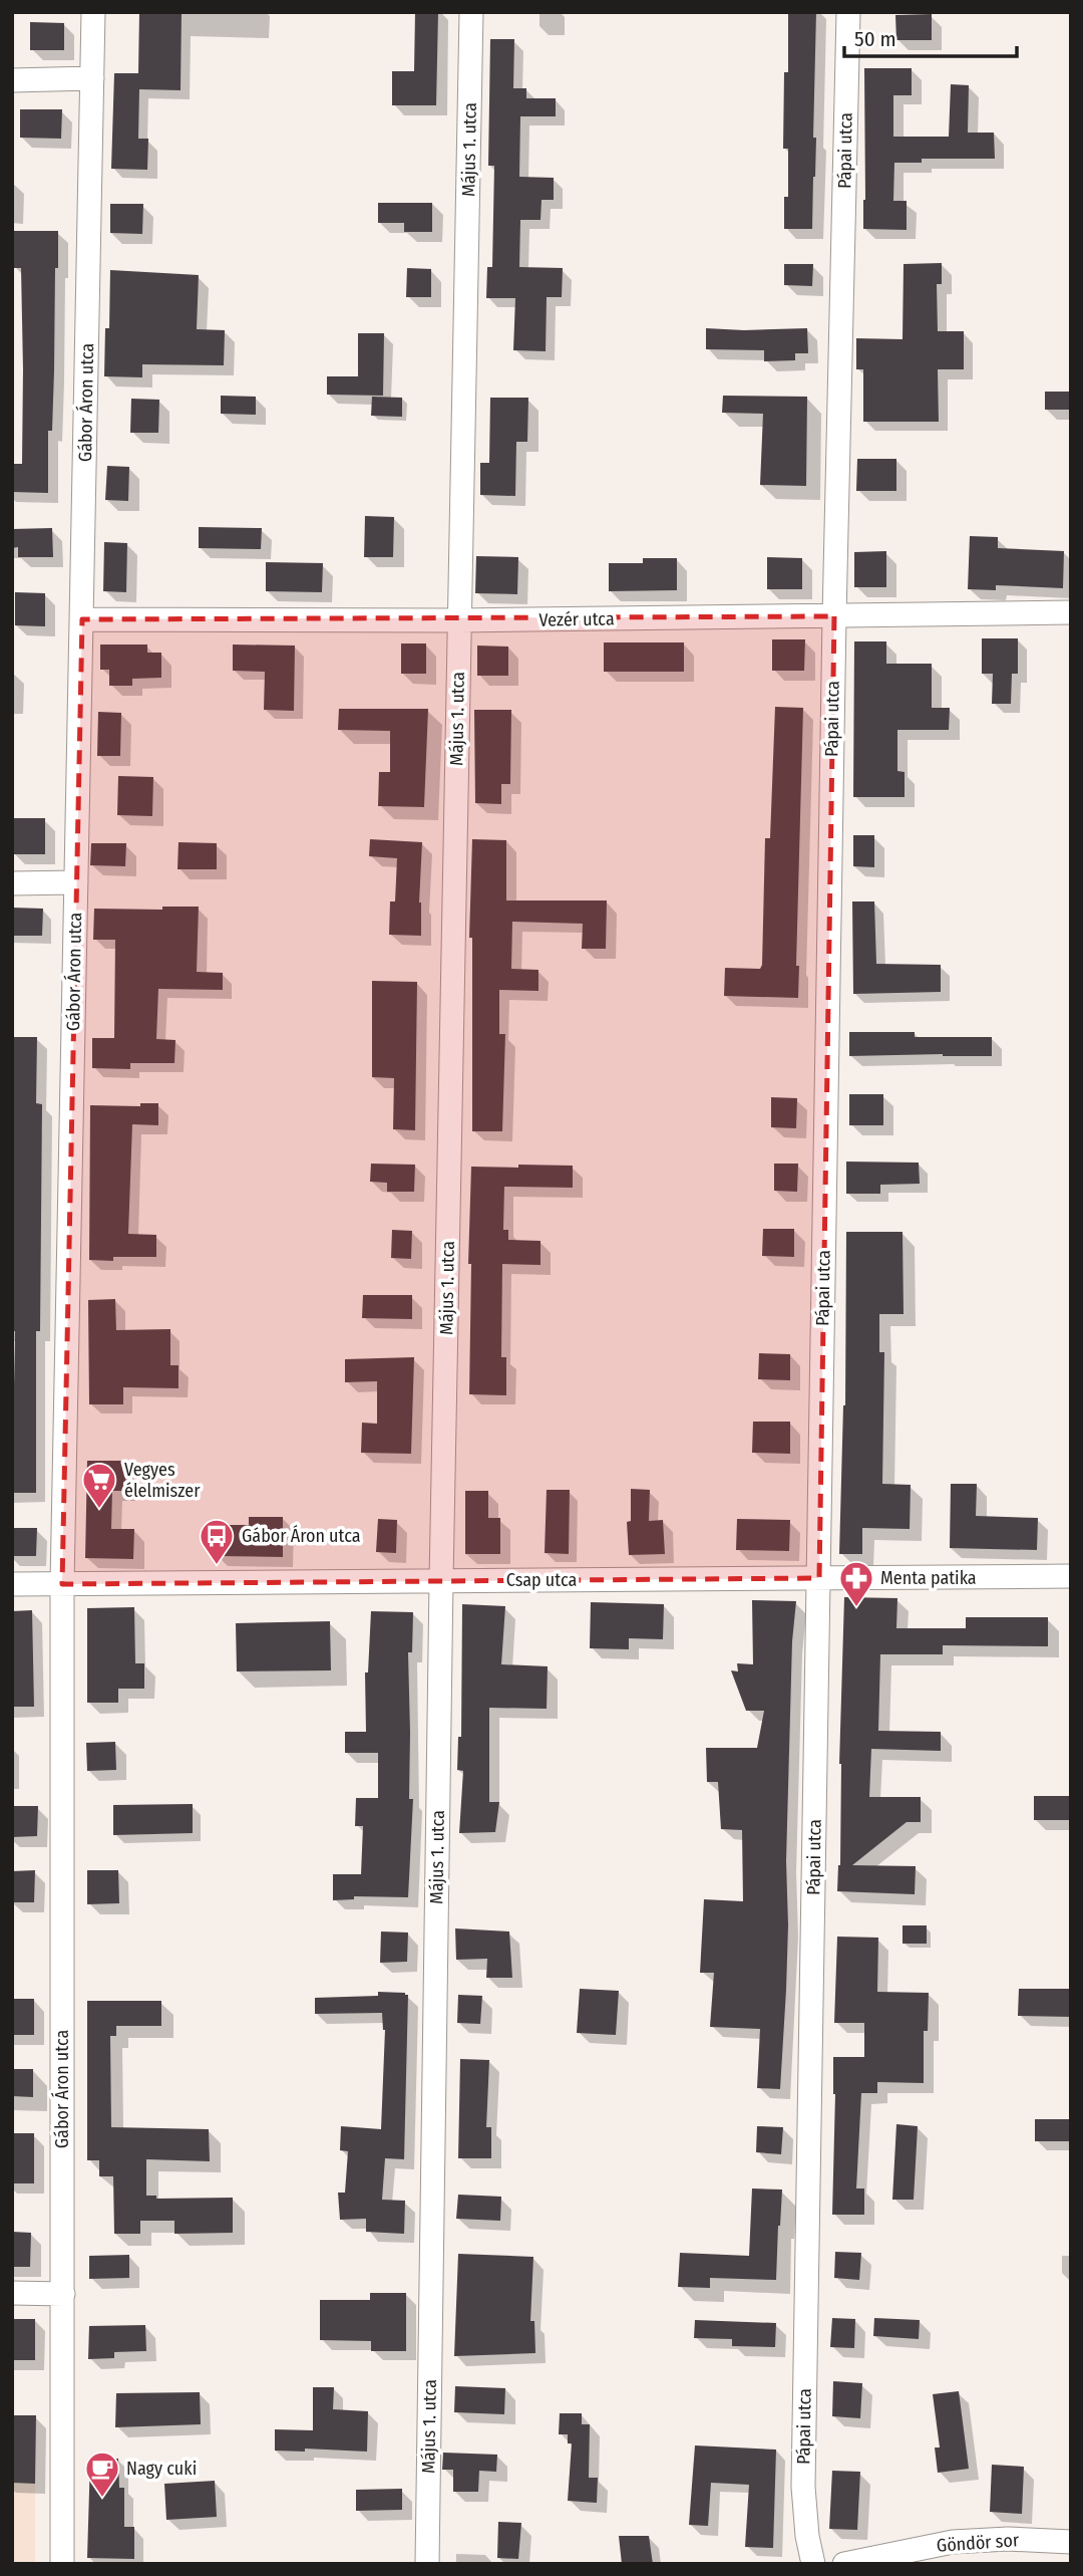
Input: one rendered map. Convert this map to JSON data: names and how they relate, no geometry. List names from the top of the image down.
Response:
{
  "streets": {
    "street": [
      "Május 1. utca",
      "Pápai utca",
      "Gábor Áron utca",
      "Vezér utca",
      "Csap utca",
      "Göndör sor"
    ]
  },
  "crossings": [
    ["Május 1. utca", "Vezér utca"],
    ["Május 1. utca", "Csap utca"],
    ["Pápai utca", "Vezér utca"],
    ["Pápai utca", "Csap utca"],
    ["Gábor Áron utca", "Vezér utca"],
    ["Gábor Áron utca", "Csap utca"]
  ],
  "places": {
    "supermarket": ["Vegyes élelmiszer"],
    "bus stop": ["Gábor Áron utca"],
    "pharmacy": ["Menta patika"],
    "cafe": ["Nagy cuki"]
  },
  "scale_bar": "50 m"
}
